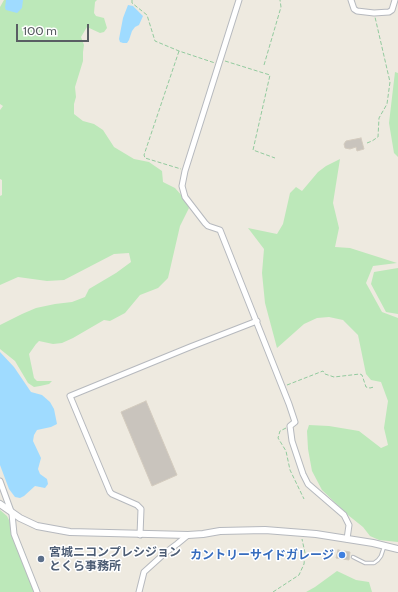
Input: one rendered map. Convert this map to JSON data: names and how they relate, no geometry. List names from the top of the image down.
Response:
{
  "places": ["カントリーサイドガレージ", "宮城ニコンプレシジョン とくら事務所"],
  "scale_bar": "100 m"
}
